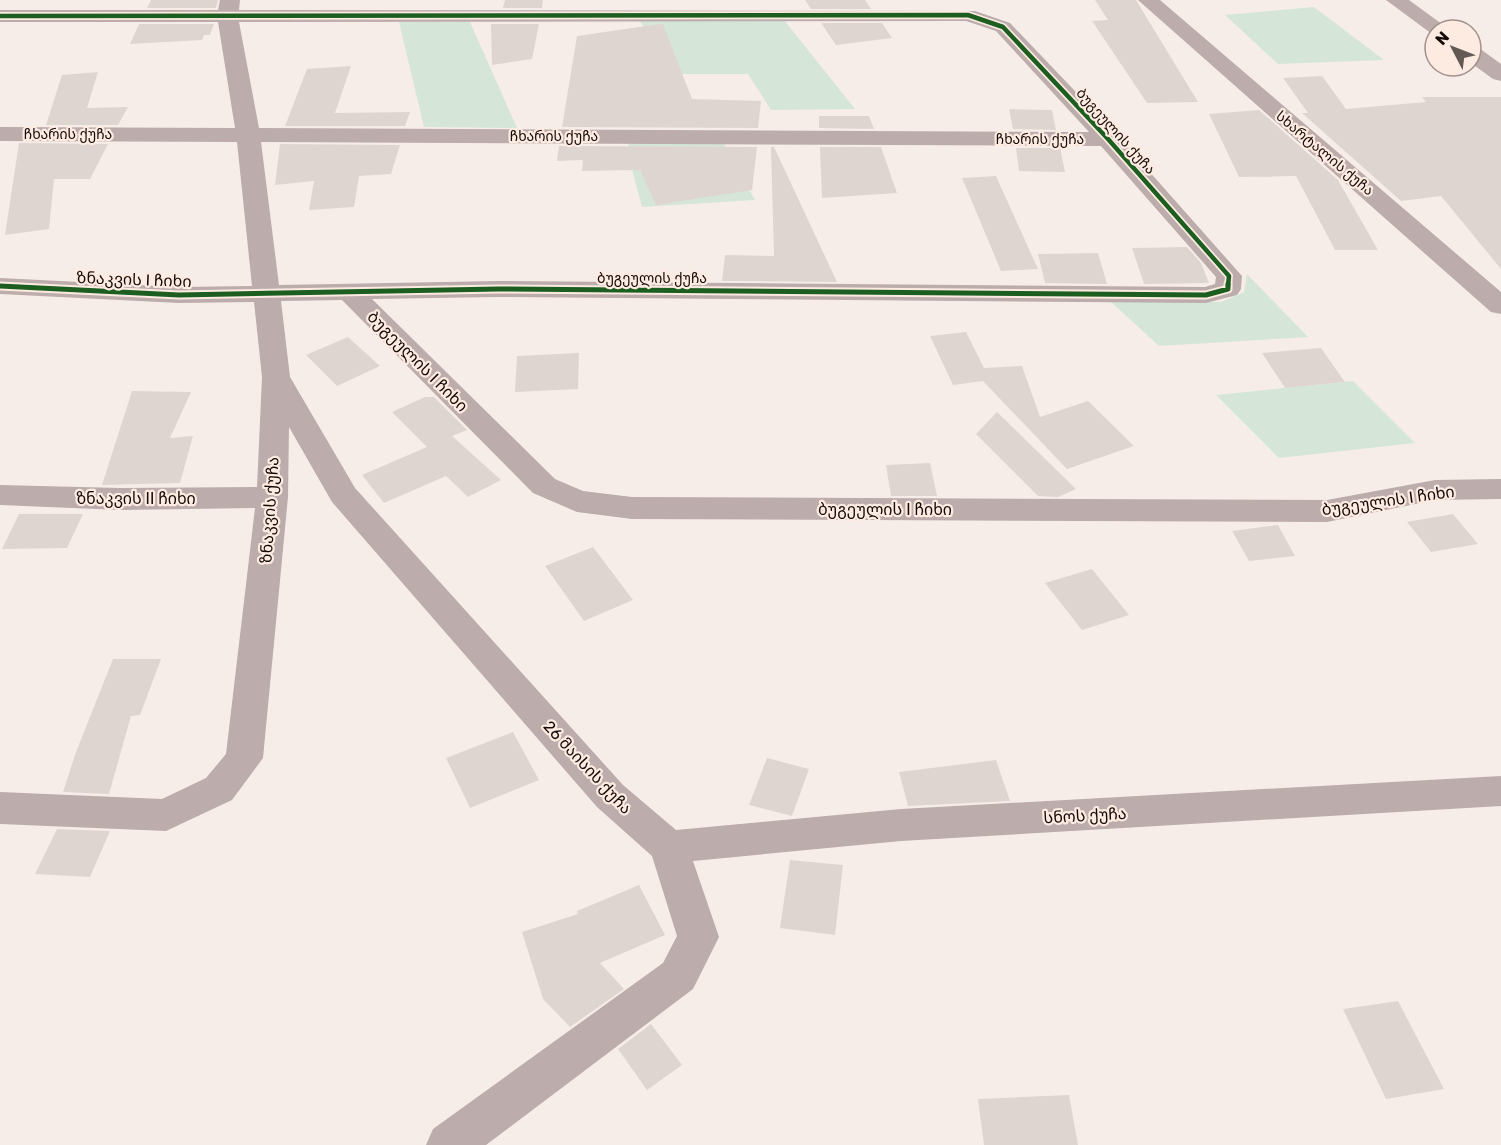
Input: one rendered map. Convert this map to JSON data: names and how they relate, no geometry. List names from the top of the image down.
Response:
{
  "streets": {
    "street": [
      "ბუგეულის ქუჩა",
      "ჩხარის ქუჩა",
      "სხარტალის ქუჩა",
      "ზნაკვის I ჩიხი",
      "ბუგეულის I ჩიხი",
      "ზნაკვის II ჩიხი",
      "ზნაკვის ქუჩა",
      "26 მაისის ქუჩა",
      "სნოს ქუჩა"
    ]
  },
  "crossings": [
    ["ბუგეულის ქუჩა", "ჩხარის ქუჩა"],
    ["ბუგეულის ქუჩა", "ზნაკვის I ჩიხი"],
    ["ბუგეულის ქუჩა", "ბუგეულის I ჩიხი"],
    ["ბუგეულის ქუჩა", "ზნაკვის ქუჩა"],
    ["ჩხარის ქუჩა", "ზნაკვის ქუჩა"],
    ["ზნაკვის I ჩიხი", "ზნაკვის ქუჩა"],
    ["ზნაკვის II ჩიხი", "ზნაკვის ქუჩა"],
    ["ზნაკვის ქუჩა", "26 მაისის ქუჩა"],
    ["26 მაისის ქუჩა", "სნოს ქუჩა"]
  ],
  "north": "top left"
}
